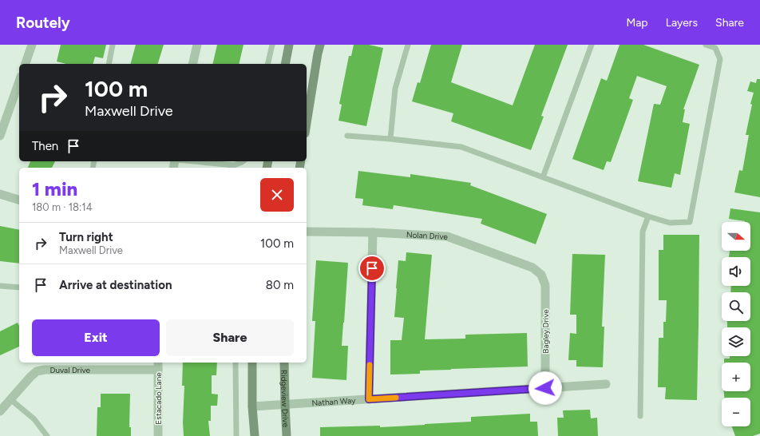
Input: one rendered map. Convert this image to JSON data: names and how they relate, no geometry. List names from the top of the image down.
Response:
{
  "streets": {
    "main road": ["Ridgeview Drive"],
    "street": [
      "Nolan Drive",
      "Bagley Drive",
      "Duval Drive",
      "Estacado Lane",
      "Nathan Way"
    ]
  },
  "crossings": [
    ["Nolan Drive", "Bagley Drive"],
    ["Bagley Drive", "Nathan Way"],
    ["Duval Drive", "Estacado Lane"],
    ["Ridgeview Drive", "Nathan Way"]
  ],
  "north": "right",
  "page": {
    "header": "Routely",
    "nav": ["Map", "Layers", "Share"],
    "turn": ["100 m", "Maxwell Drive"],
    "then": "Then",
    "heading": ["1 min", "180 m · 18:14"],
    "map_buttons": ["+", "−"],
    "list": [
      {
        "name": "Turn right",
        "note": "Maxwell Drive",
        "value": "100 m"
      },
      {
        "name": "Arrive at destination",
        "value": "80 m"
      }
    ],
    "buttons": ["Exit", "Share"]
  }
}
